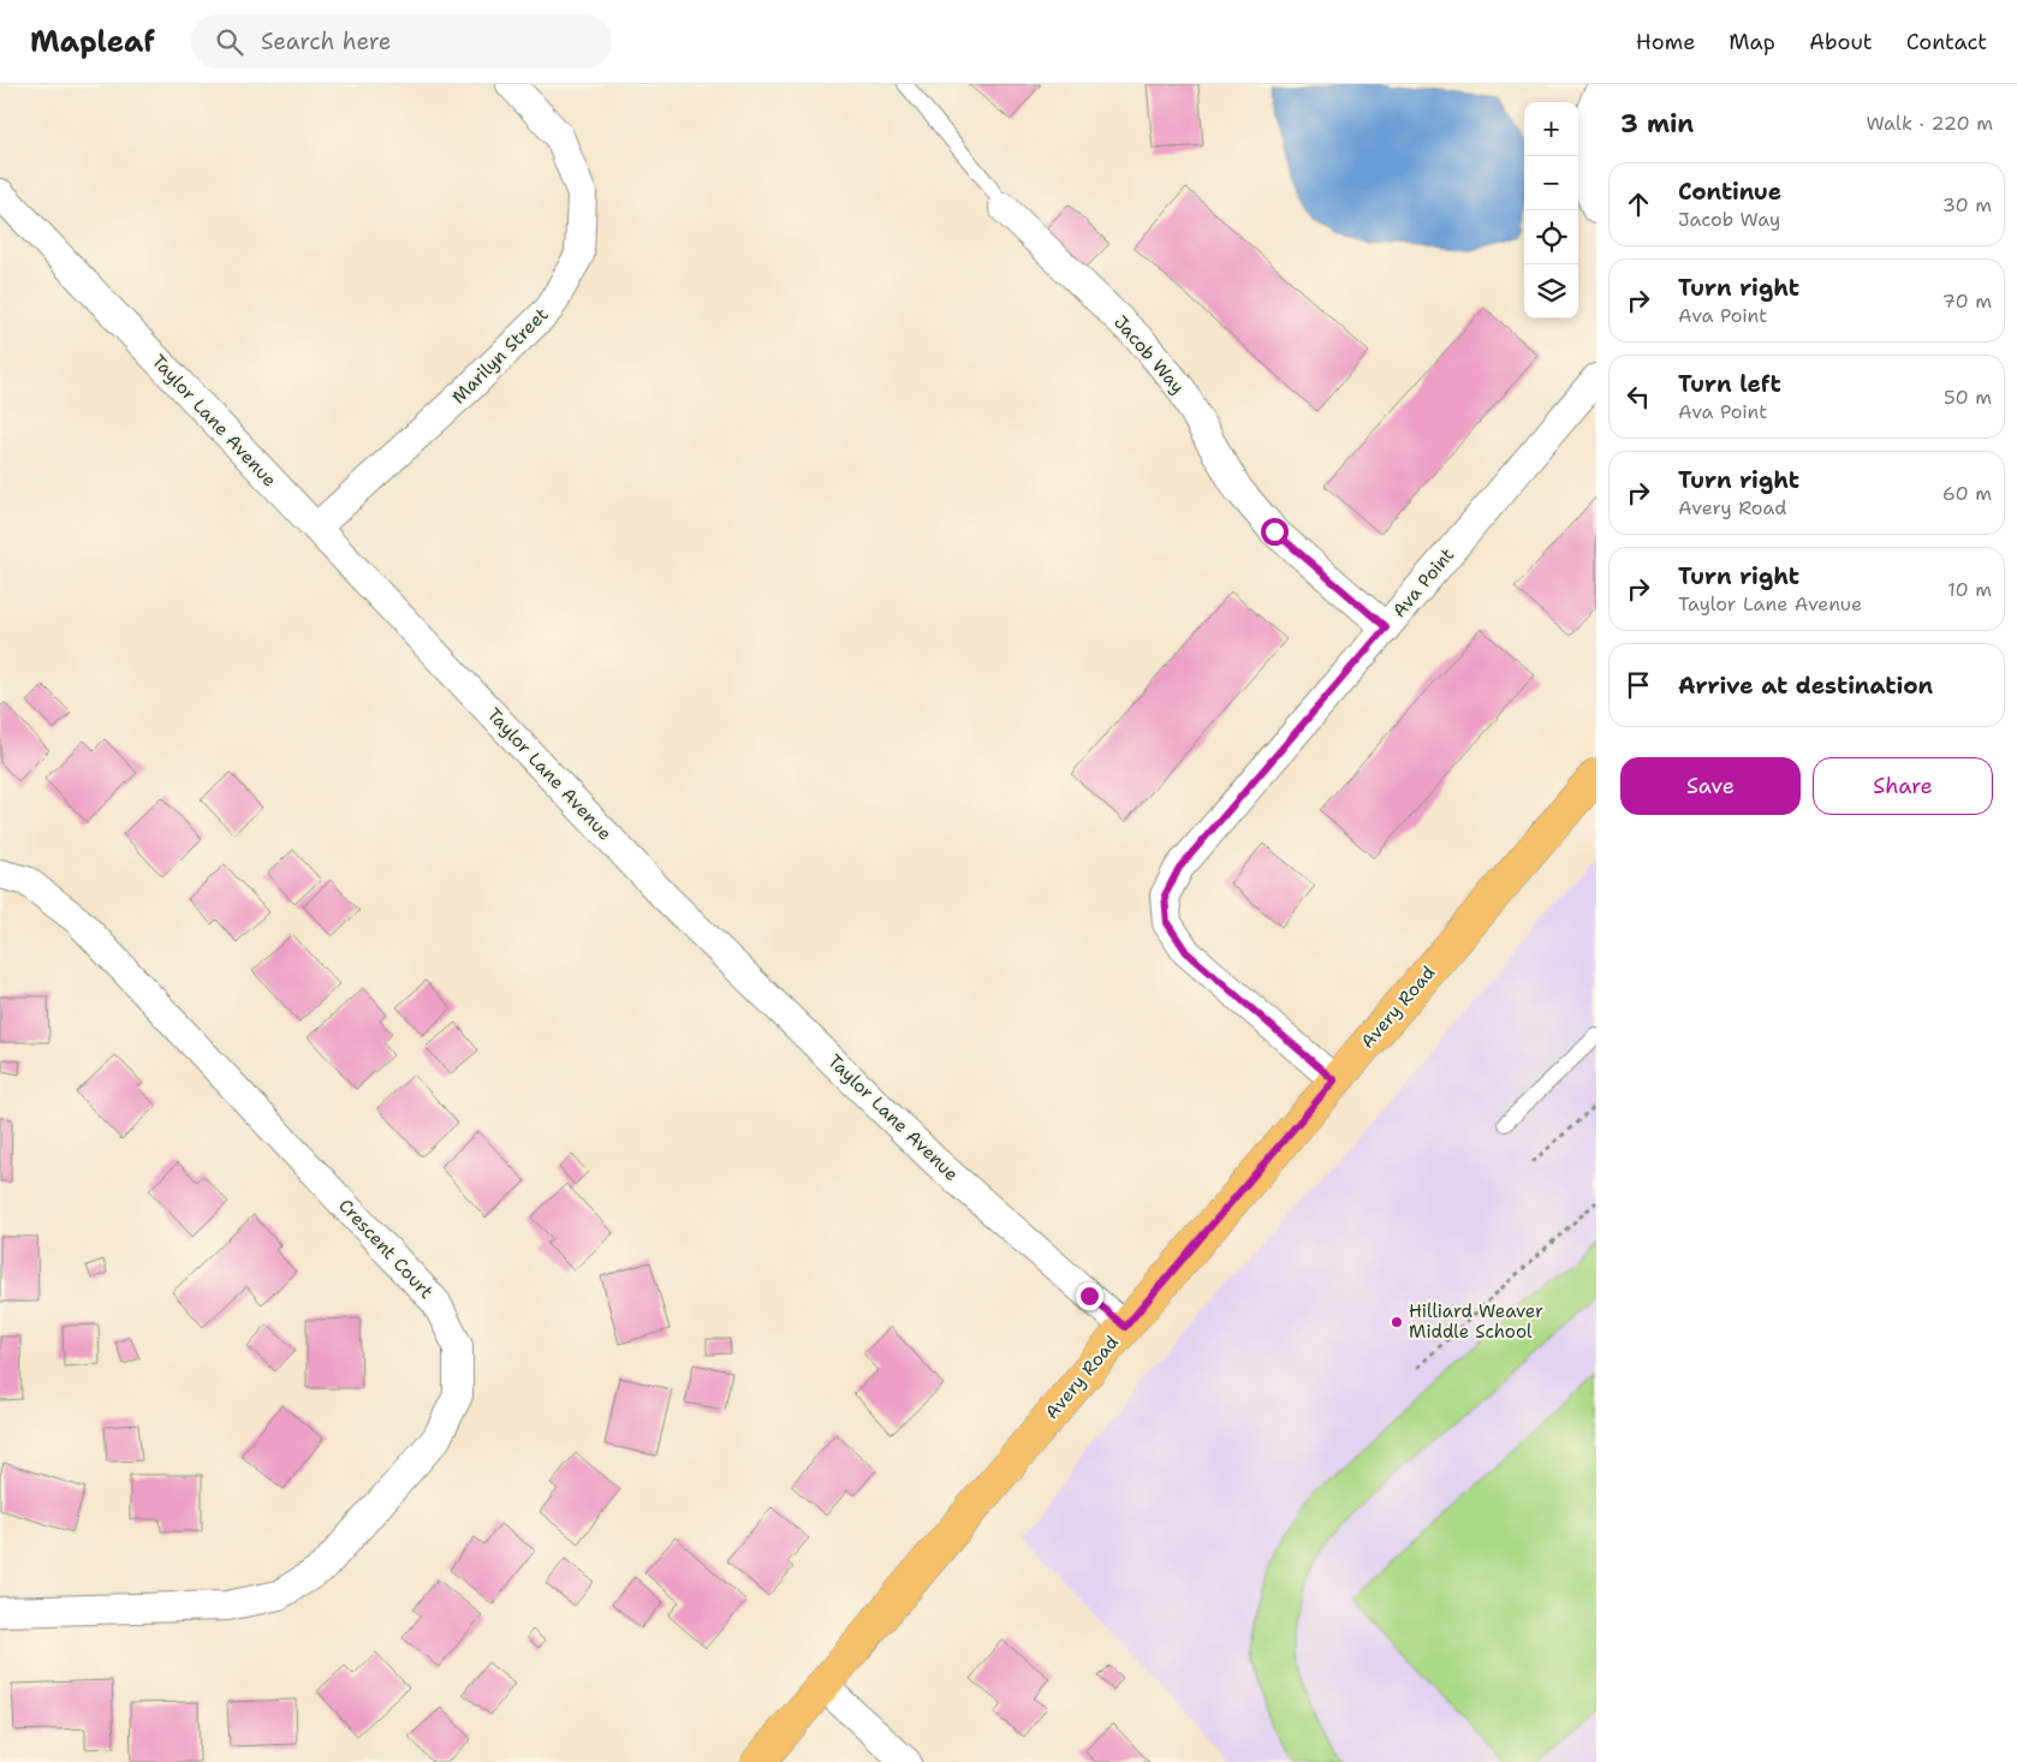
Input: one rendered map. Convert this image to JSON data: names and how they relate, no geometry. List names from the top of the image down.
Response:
{
  "streets": {
    "main road": ["Avery Road"],
    "street": [
      "Jacob Way",
      "Marilyn Street",
      "Taylor Lane Avenue",
      "Ava Point",
      "Crescent Court"
    ]
  },
  "crossings": [
    ["Jacob Way", "Ava Point"],
    ["Marilyn Street", "Taylor Lane Avenue"],
    ["Taylor Lane Avenue", "Avery Road"],
    ["Ava Point", "Avery Road"]
  ],
  "places": ["Hilliard Weaver Middle School"],
  "page": {
    "header": "Mapleaf",
    "search": "Search here",
    "nav": [
      "Home",
      "Map",
      "About",
      "Contact"
    ],
    "heading": ["3 min", "Walk · 220 m"],
    "map_buttons": ["+", "−"],
    "list": [
      ["Continue", "Jacob Way", "30 m"],
      ["Turn right", "Ava Point", "70 m"],
      ["Turn left", "Ava Point", "50 m"],
      ["Turn right", "Avery Road", "60 m"],
      ["Turn right", "Taylor Lane Avenue", "10 m"],
      "Arrive at destination"
    ],
    "buttons": ["Save", "Share"]
  }
}
